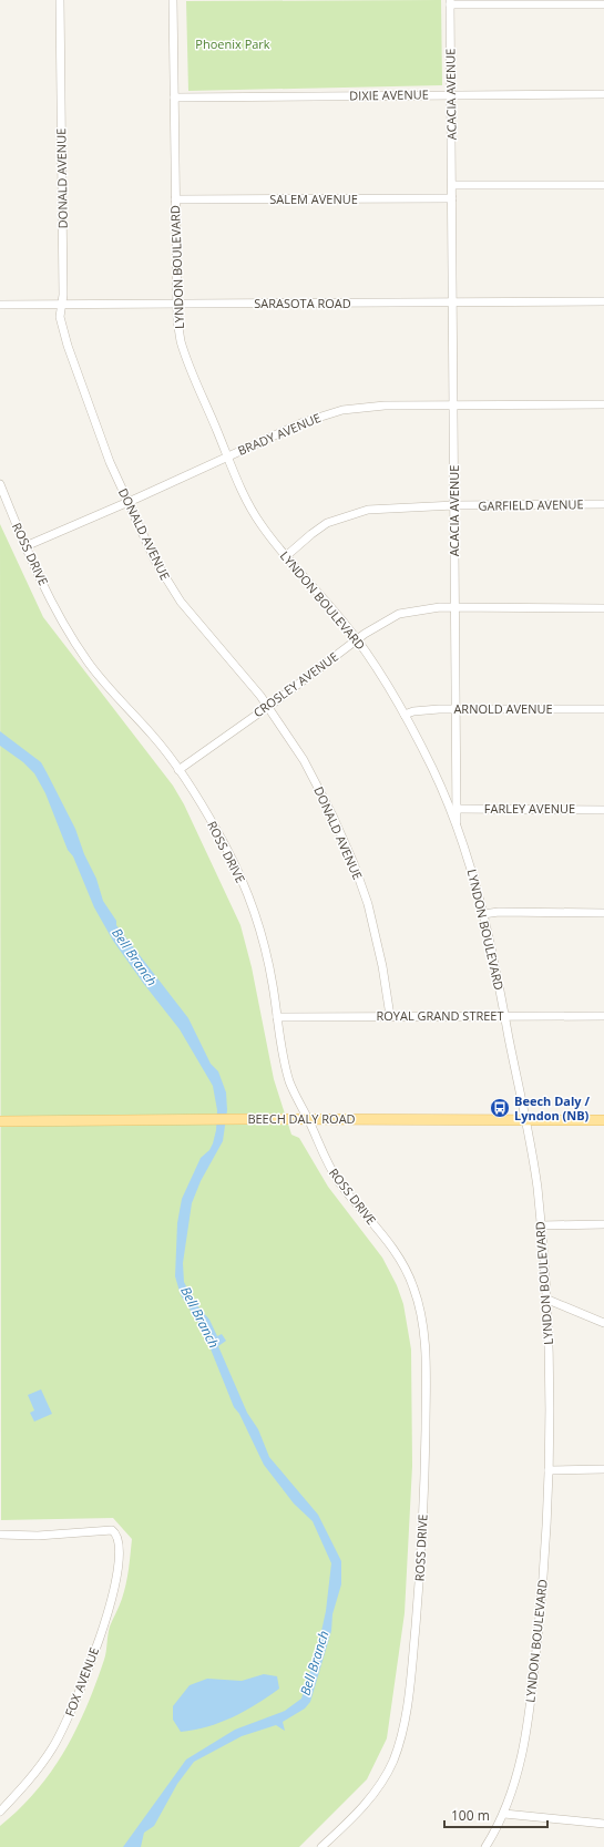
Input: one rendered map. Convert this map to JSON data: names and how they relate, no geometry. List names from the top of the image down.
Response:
{
  "streets": {
    "main road": ["BEECH DALY ROAD"],
    "street": [
      "ACACIA AVENUE",
      "DIXIE AVENUE",
      "DONALD AVENUE",
      "SALEM AVENUE",
      "LYNDON BOULEVARD",
      "SARASOTA ROAD",
      "BRADY AVENUE",
      "GARFIELD AVENUE",
      "ROSS DRIVE",
      "CROSLEY AVENUE",
      "ARNOLD AVENUE",
      "FARLEY AVENUE",
      "ROYAL GRAND STREET",
      "FOX AVENUE"
    ]
  },
  "crossings": [
    ["ACACIA AVENUE", "DIXIE AVENUE"],
    ["ACACIA AVENUE", "SALEM AVENUE"],
    ["ACACIA AVENUE", "LYNDON BOULEVARD"],
    ["ACACIA AVENUE", "SARASOTA ROAD"],
    ["ACACIA AVENUE", "BRADY AVENUE"],
    ["ACACIA AVENUE", "GARFIELD AVENUE"],
    ["ACACIA AVENUE", "CROSLEY AVENUE"],
    ["ACACIA AVENUE", "ARNOLD AVENUE"],
    ["ACACIA AVENUE", "FARLEY AVENUE"],
    ["DIXIE AVENUE", "LYNDON BOULEVARD"],
    ["DONALD AVENUE", "SARASOTA ROAD"],
    ["DONALD AVENUE", "BRADY AVENUE"],
    ["DONALD AVENUE", "CROSLEY AVENUE"],
    ["DONALD AVENUE", "ROYAL GRAND STREET"],
    ["SALEM AVENUE", "LYNDON BOULEVARD"],
    ["LYNDON BOULEVARD", "SARASOTA ROAD"],
    ["LYNDON BOULEVARD", "BRADY AVENUE"],
    ["LYNDON BOULEVARD", "GARFIELD AVENUE"],
    ["LYNDON BOULEVARD", "CROSLEY AVENUE"],
    ["LYNDON BOULEVARD", "ARNOLD AVENUE"],
    ["LYNDON BOULEVARD", "ROYAL GRAND STREET"],
    ["LYNDON BOULEVARD", "BEECH DALY ROAD"],
    ["BRADY AVENUE", "ROSS DRIVE"],
    ["ROSS DRIVE", "CROSLEY AVENUE"],
    ["ROSS DRIVE", "ROYAL GRAND STREET"],
    ["ROSS DRIVE", "BEECH DALY ROAD"]
  ],
  "water": ["Bell Branch"],
  "parks": ["Phoenix Park"],
  "places": {
    "bus stop": ["Beech Daly / Lyndon (NB)"]
  },
  "scale_bar": "100 m"
}
